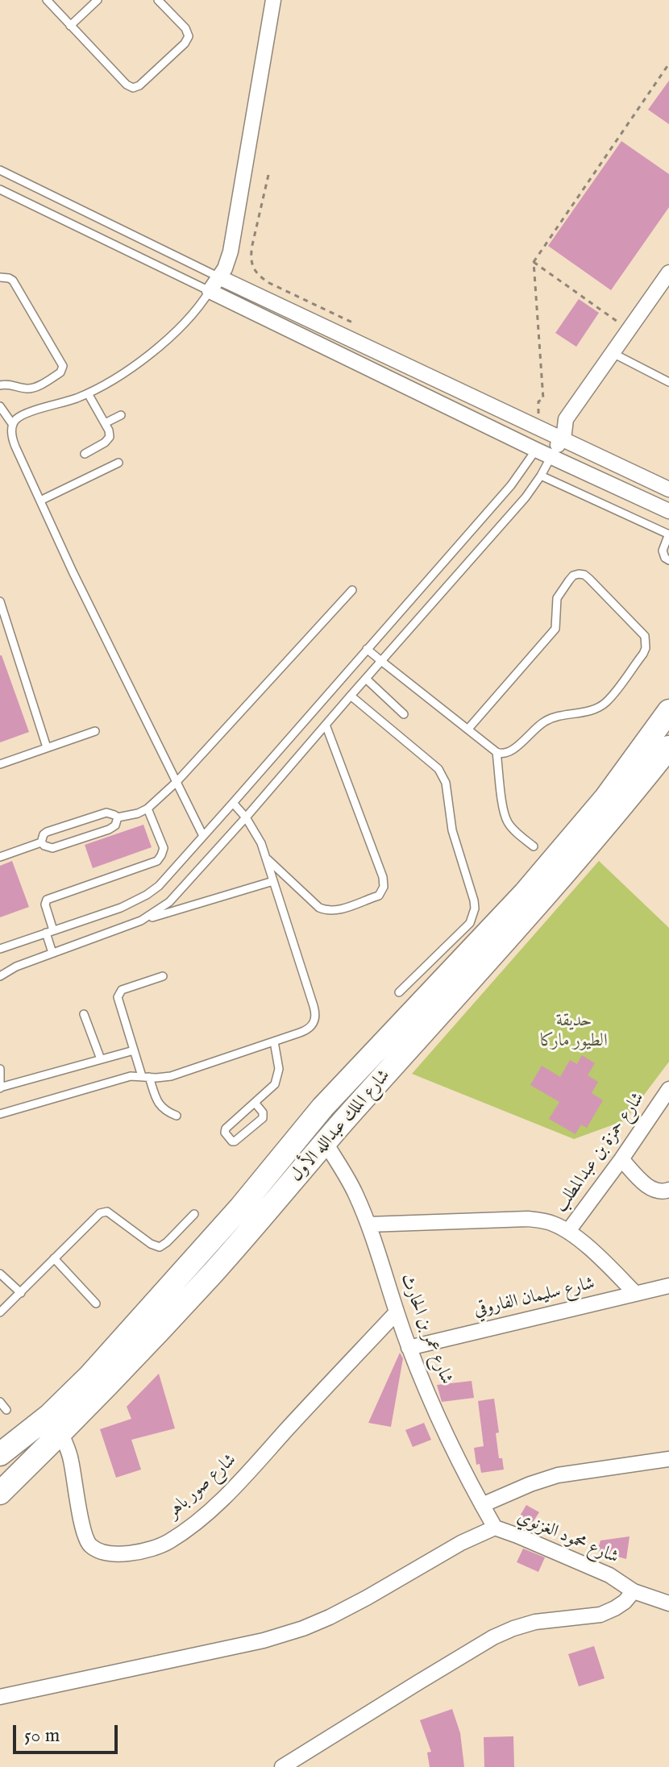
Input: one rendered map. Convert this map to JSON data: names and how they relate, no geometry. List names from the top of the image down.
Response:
{
  "streets": {
    "main road": ["شارع الملك عبدالله الأول"],
    "street": [
      "شارع حمزة بن عبدالمطلب",
      "شارع سليمان الفاروقي",
      "شارع عمر بن الحارث",
      "شارع صور باهر",
      "شارع محمود الغزنوي"
    ]
  },
  "crossings": [
    ["شارع الملك عبدالله الأول", "شارع عمر بن الحارث"],
    ["شارع الملك عبدالله الأول", "شارع صور باهر"],
    ["شارع حمزة بن عبدالمطلب", "شارع عمر بن الحارث"],
    ["شارع سليمان الفاروقي", "شارع عمر بن الحارث"],
    ["شارع عمر بن الحارث", "شارع صور باهر"],
    ["شارع عمر بن الحارث", "شارع محمود الغزنوي"]
  ],
  "parks": ["حديقة الطيور ماركا"],
  "scale_bar": "50 m"
}
